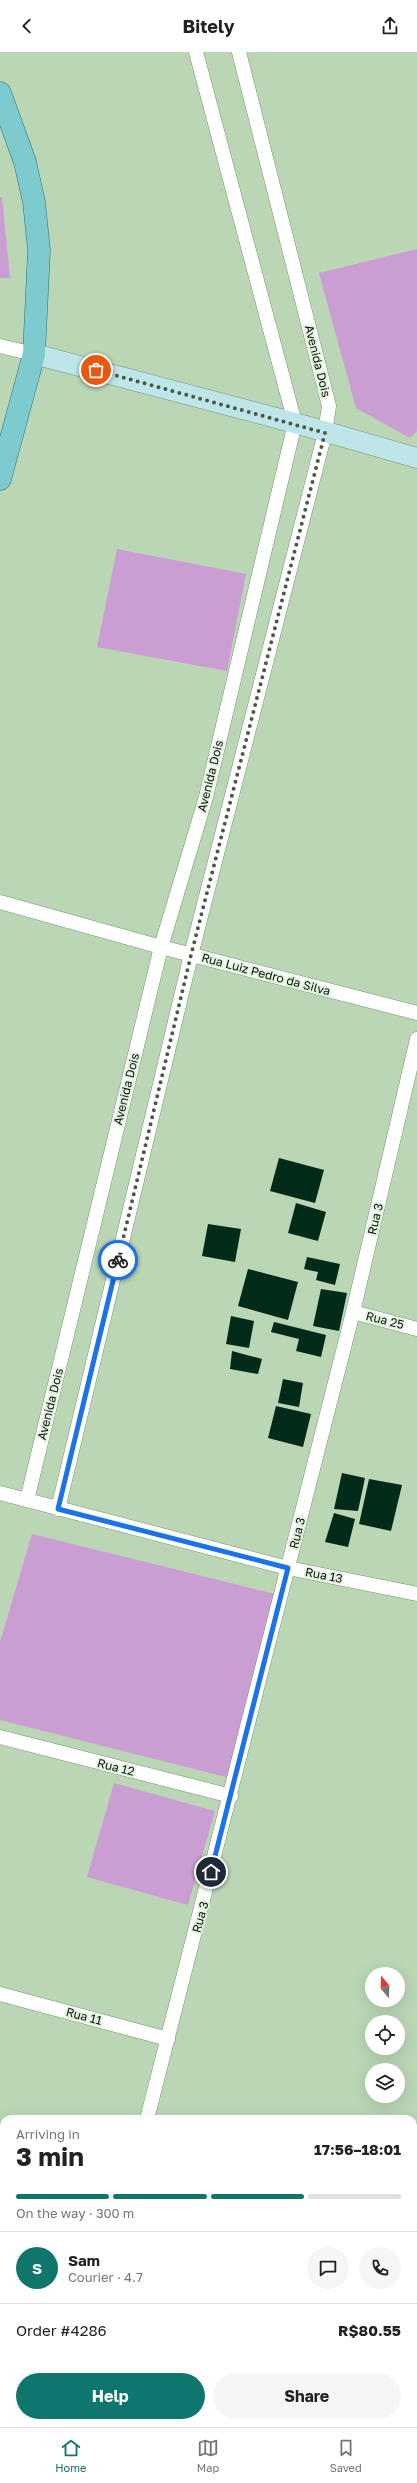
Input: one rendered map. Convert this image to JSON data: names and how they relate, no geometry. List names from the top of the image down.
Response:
{
  "streets": {
    "street": [
      "Avenida Dois",
      "Rua Luiz Pedro da Silva",
      "Rua 3",
      "Rua 25",
      "Rua 13",
      "Rua 12",
      "Rua 11"
    ]
  },
  "crossings": [
    ["Avenida Dois", "Rua Luiz Pedro da Silva"],
    ["Avenida Dois", "Rua 13"],
    ["Rua 3", "Rua 25"],
    ["Rua 3", "Rua 13"],
    ["Rua 3", "Rua 12"],
    ["Rua 3", "Rua 11"]
  ],
  "north": "top",
  "page": {
    "header": "Bitely",
    "heading": ["3 min", "Arriving in", "17:56–18:01"],
    "panel": [
      "Sam",
      "Courier · 4.7",
      "Order #4286",
      "R$80.55"
    ],
    "bar": "On the way · 300 m",
    "round": "S",
    "buttons": ["Help", "Share"],
    "tabs": ["Home", "Map", "Saved"]
  }
}
